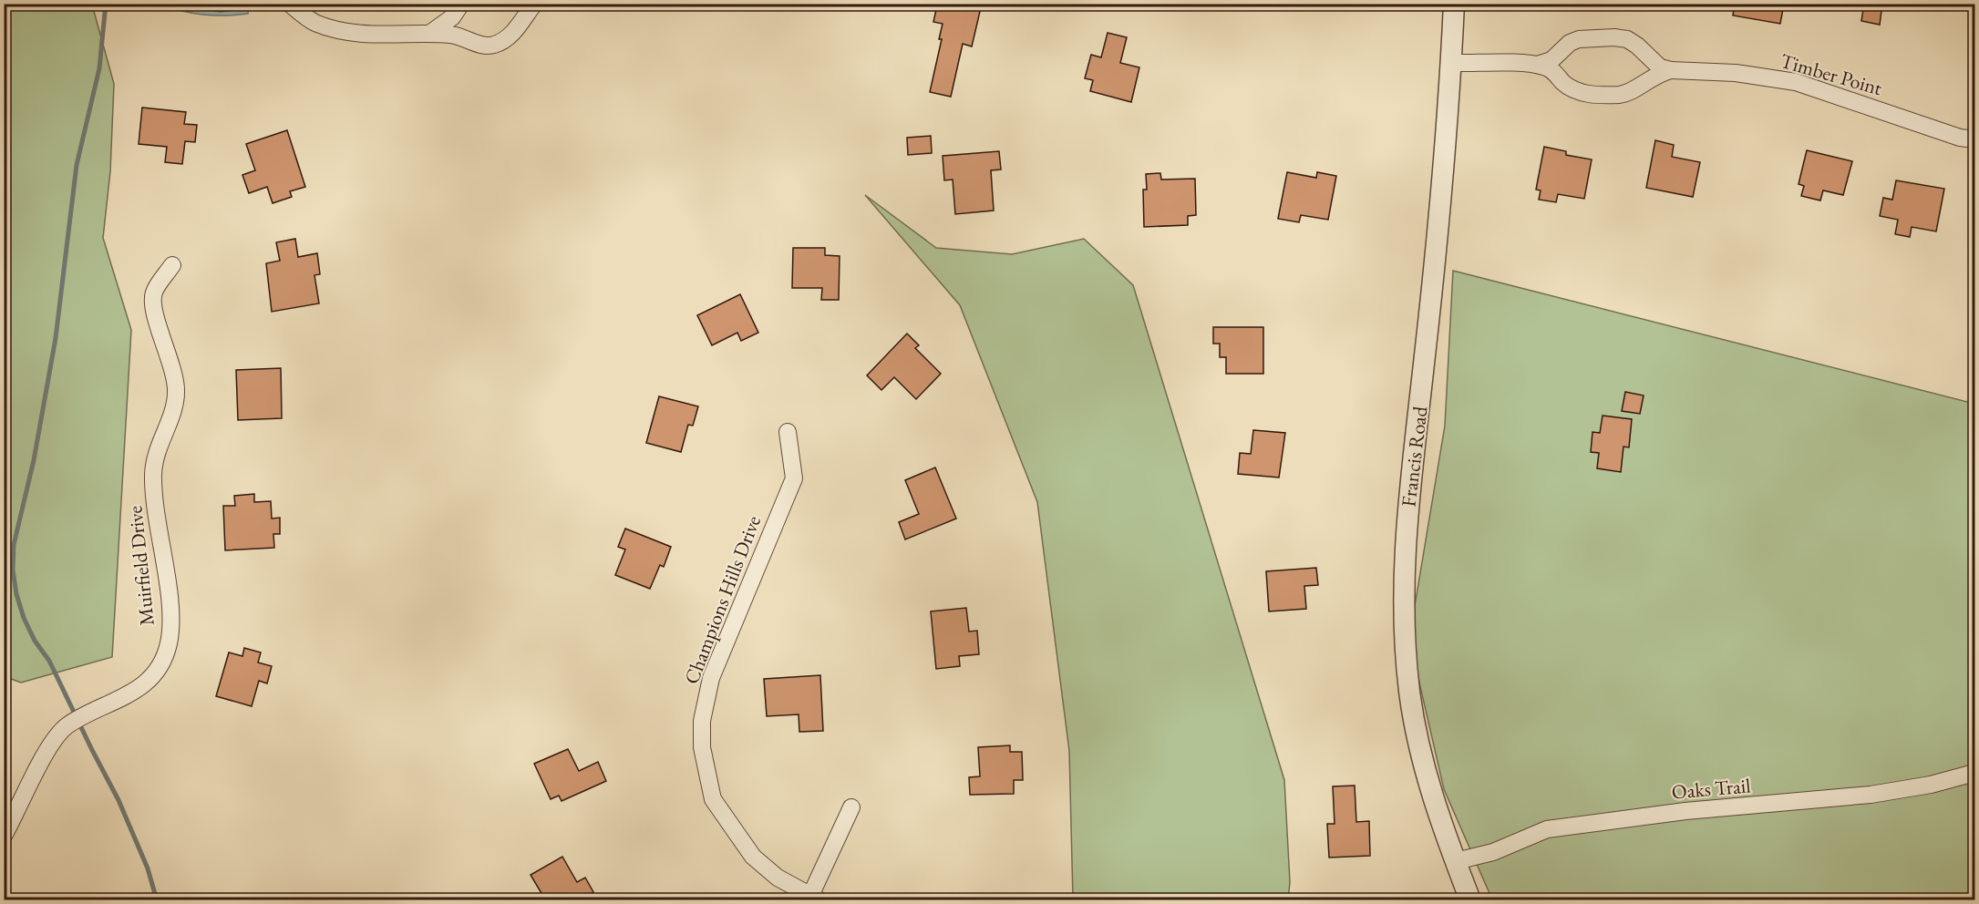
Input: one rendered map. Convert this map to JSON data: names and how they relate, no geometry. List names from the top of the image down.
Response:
{
  "streets": {
    "street": [
      "Timber Point",
      "Francis Road",
      "Muirfield Drive",
      "Champions Hills Drive",
      "Oaks Trail"
    ]
  },
  "crossings": [
    ["Timber Point", "Francis Road"],
    ["Francis Road", "Oaks Trail"]
  ]
}
